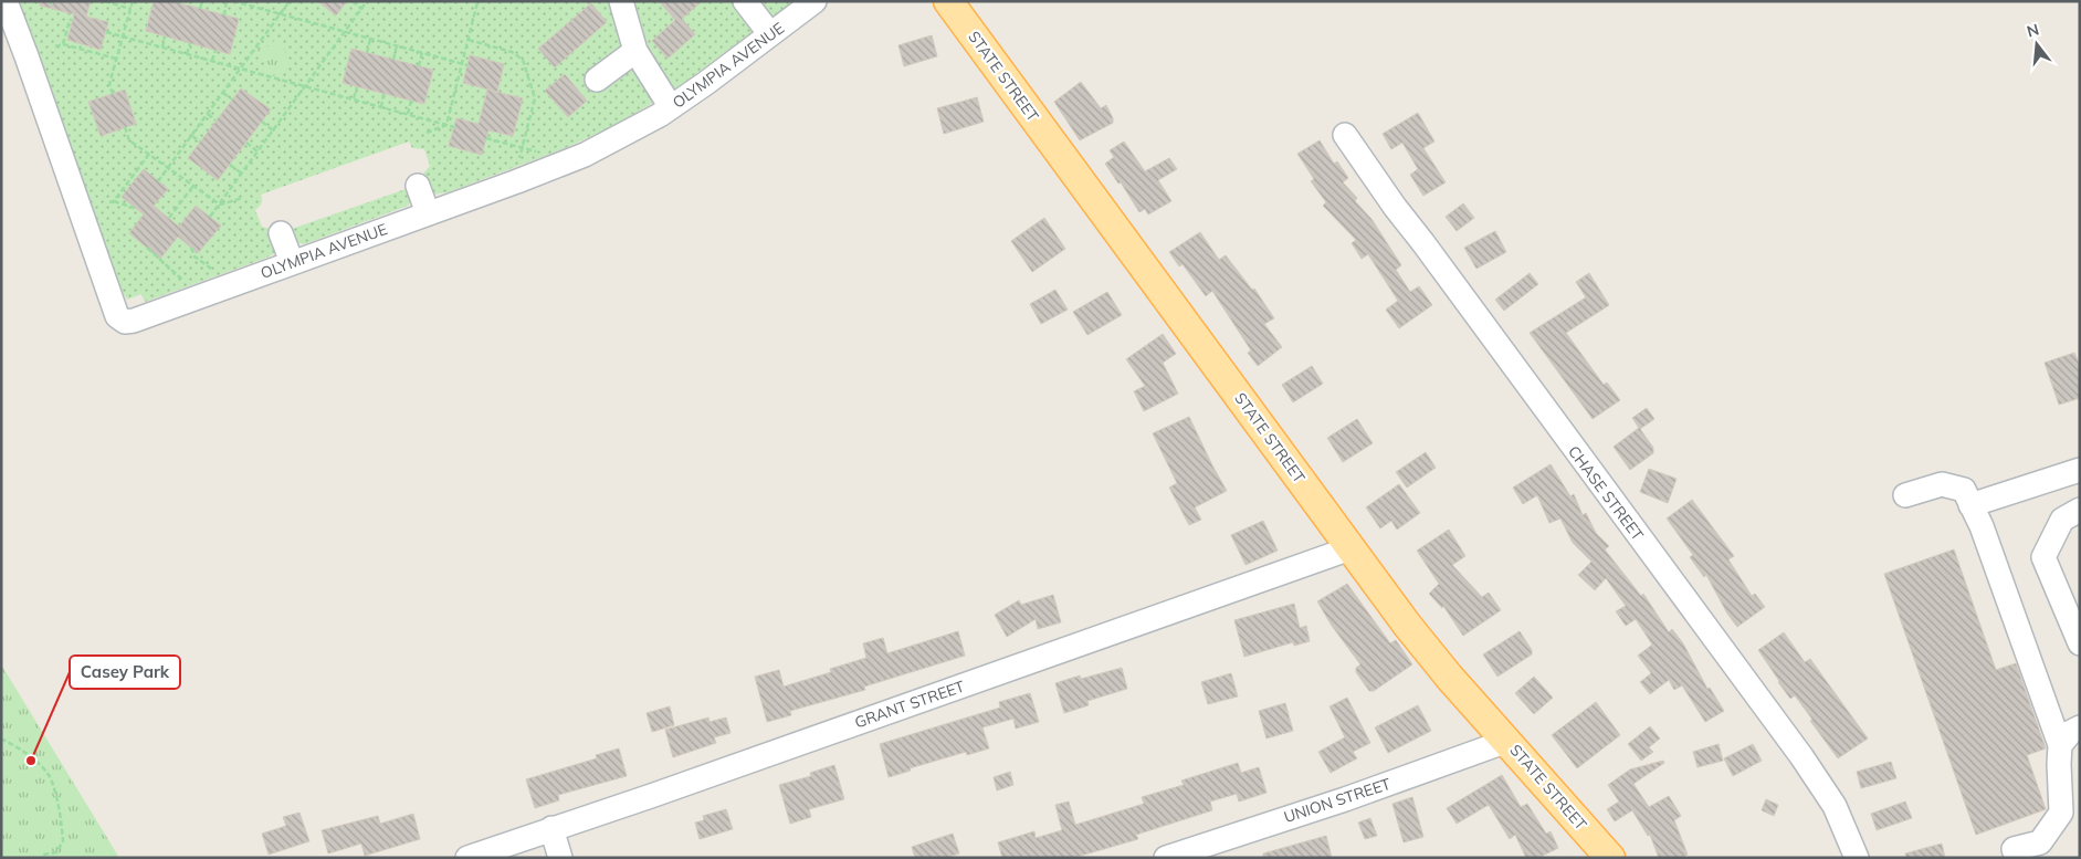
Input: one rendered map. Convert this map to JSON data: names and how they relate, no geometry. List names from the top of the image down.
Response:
{
  "streets": {
    "main road": ["STATE STREET"],
    "street": [
      "OLYMPIA AVENUE",
      "CHASE STREET",
      "GRANT STREET",
      "UNION STREET"
    ]
  },
  "crossings": [
    ["STATE STREET", "GRANT STREET"],
    ["STATE STREET", "UNION STREET"]
  ],
  "places": ["Casey Park"],
  "north": "top"
}
